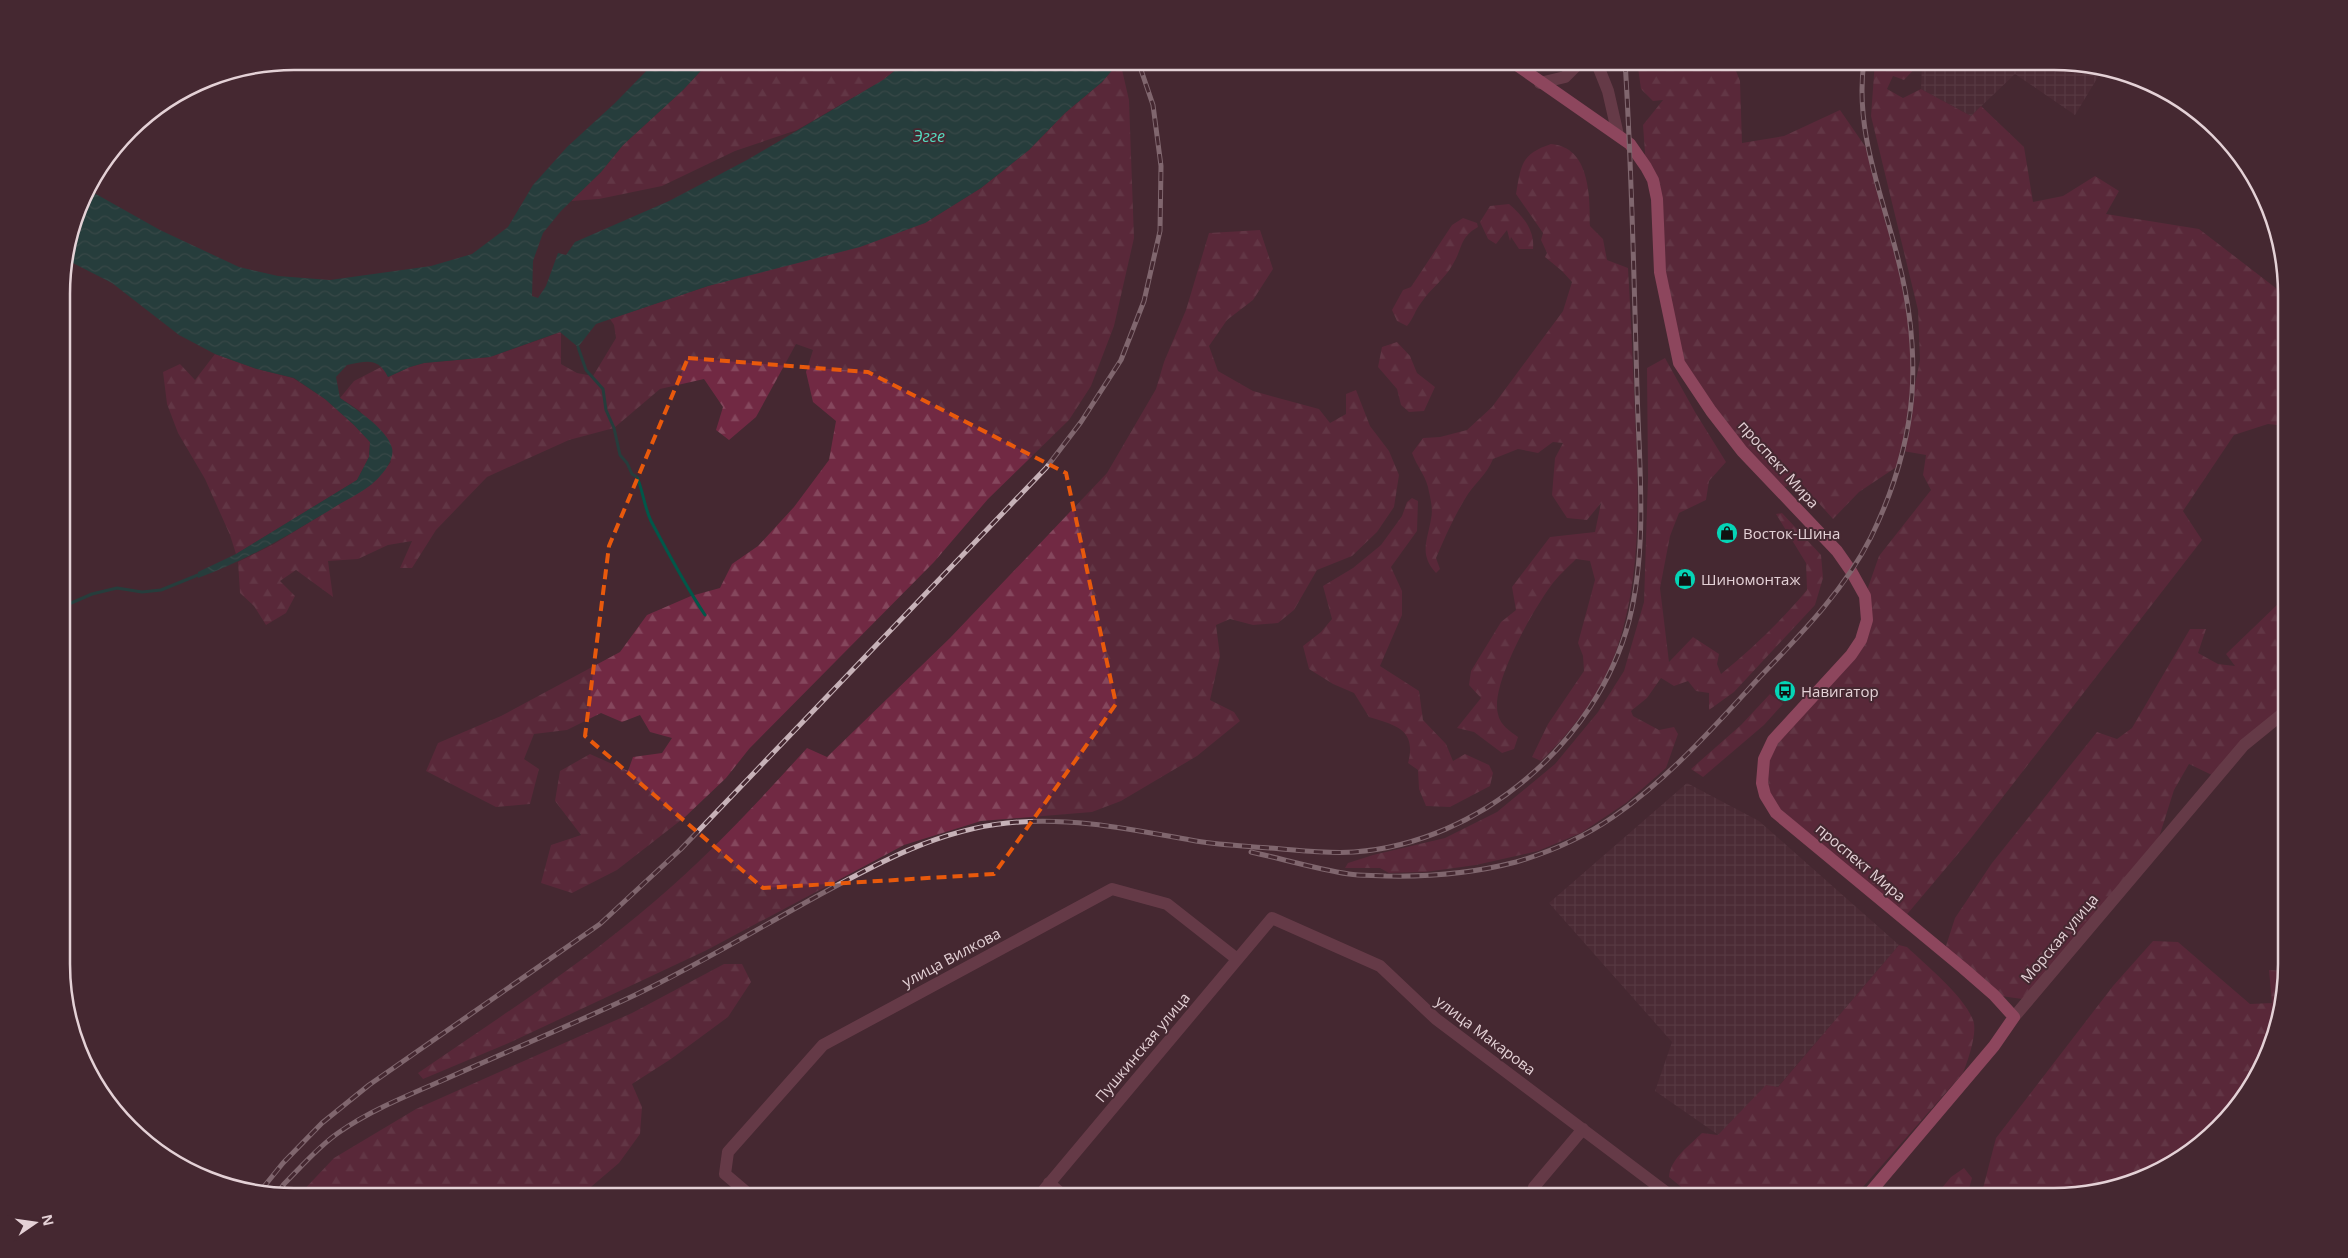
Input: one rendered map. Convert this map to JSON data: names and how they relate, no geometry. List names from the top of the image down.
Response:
{
  "streets": {
    "main road": ["проспект Мира", "Морская улица"],
    "street": ["улица Вилкова", "улица Макарова", "Пушкинская улица"]
  },
  "crossings": [
    ["проспект Мира", "Морская улица"],
    ["улица Вилкова", "Пушкинская улица"],
    ["улица Макарова", "Пушкинская улица"]
  ],
  "water": ["Эгге"],
  "places": {
    "shop": ["Восток-Шина", "Шиномонтаж"],
    "bus stop": ["Навигатор"]
  },
  "north": "right"
}
